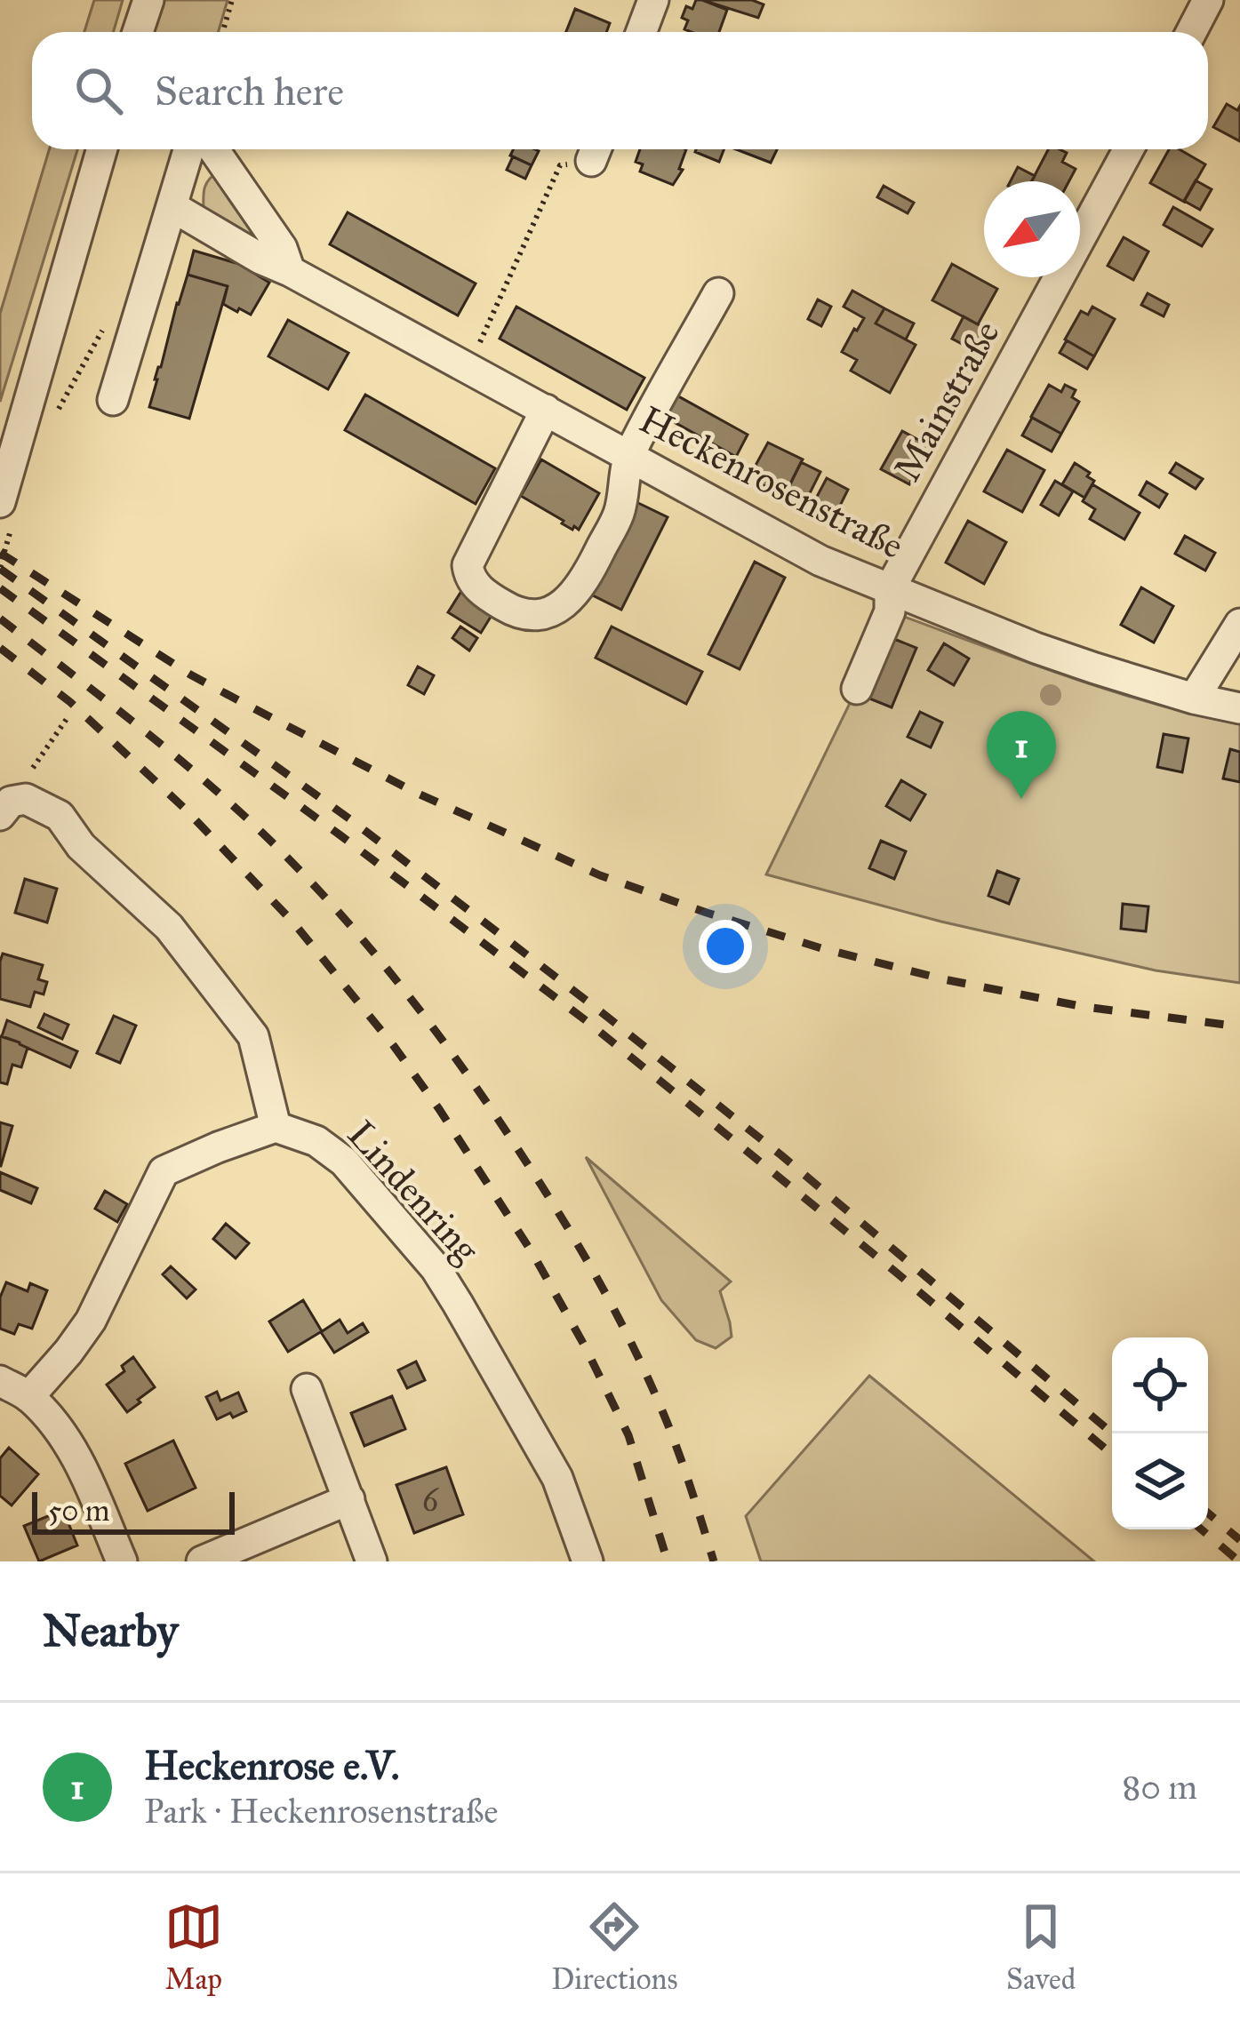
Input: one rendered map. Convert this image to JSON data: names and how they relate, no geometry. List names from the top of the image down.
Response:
{
  "streets": {
    "street": ["Mainstraße", "Heckenrosenstraße", "Lindenring"]
  },
  "crossings": [
    ["Mainstraße", "Heckenrosenstraße"]
  ],
  "house_numbers": ["6"],
  "scale_bar": "50 m",
  "north": "bottom left",
  "page": {
    "search": "Search here",
    "pins": "1",
    "scale": "50 m",
    "heading": "Nearby",
    "list": [
      {
        "mark": "1",
        "name": "Heckenrose e.V.",
        "note": "Park · Heckenrosenstraße",
        "value": "80 m"
      }
    ],
    "nav": ["Map", "Directions", "Saved"]
  }
}
